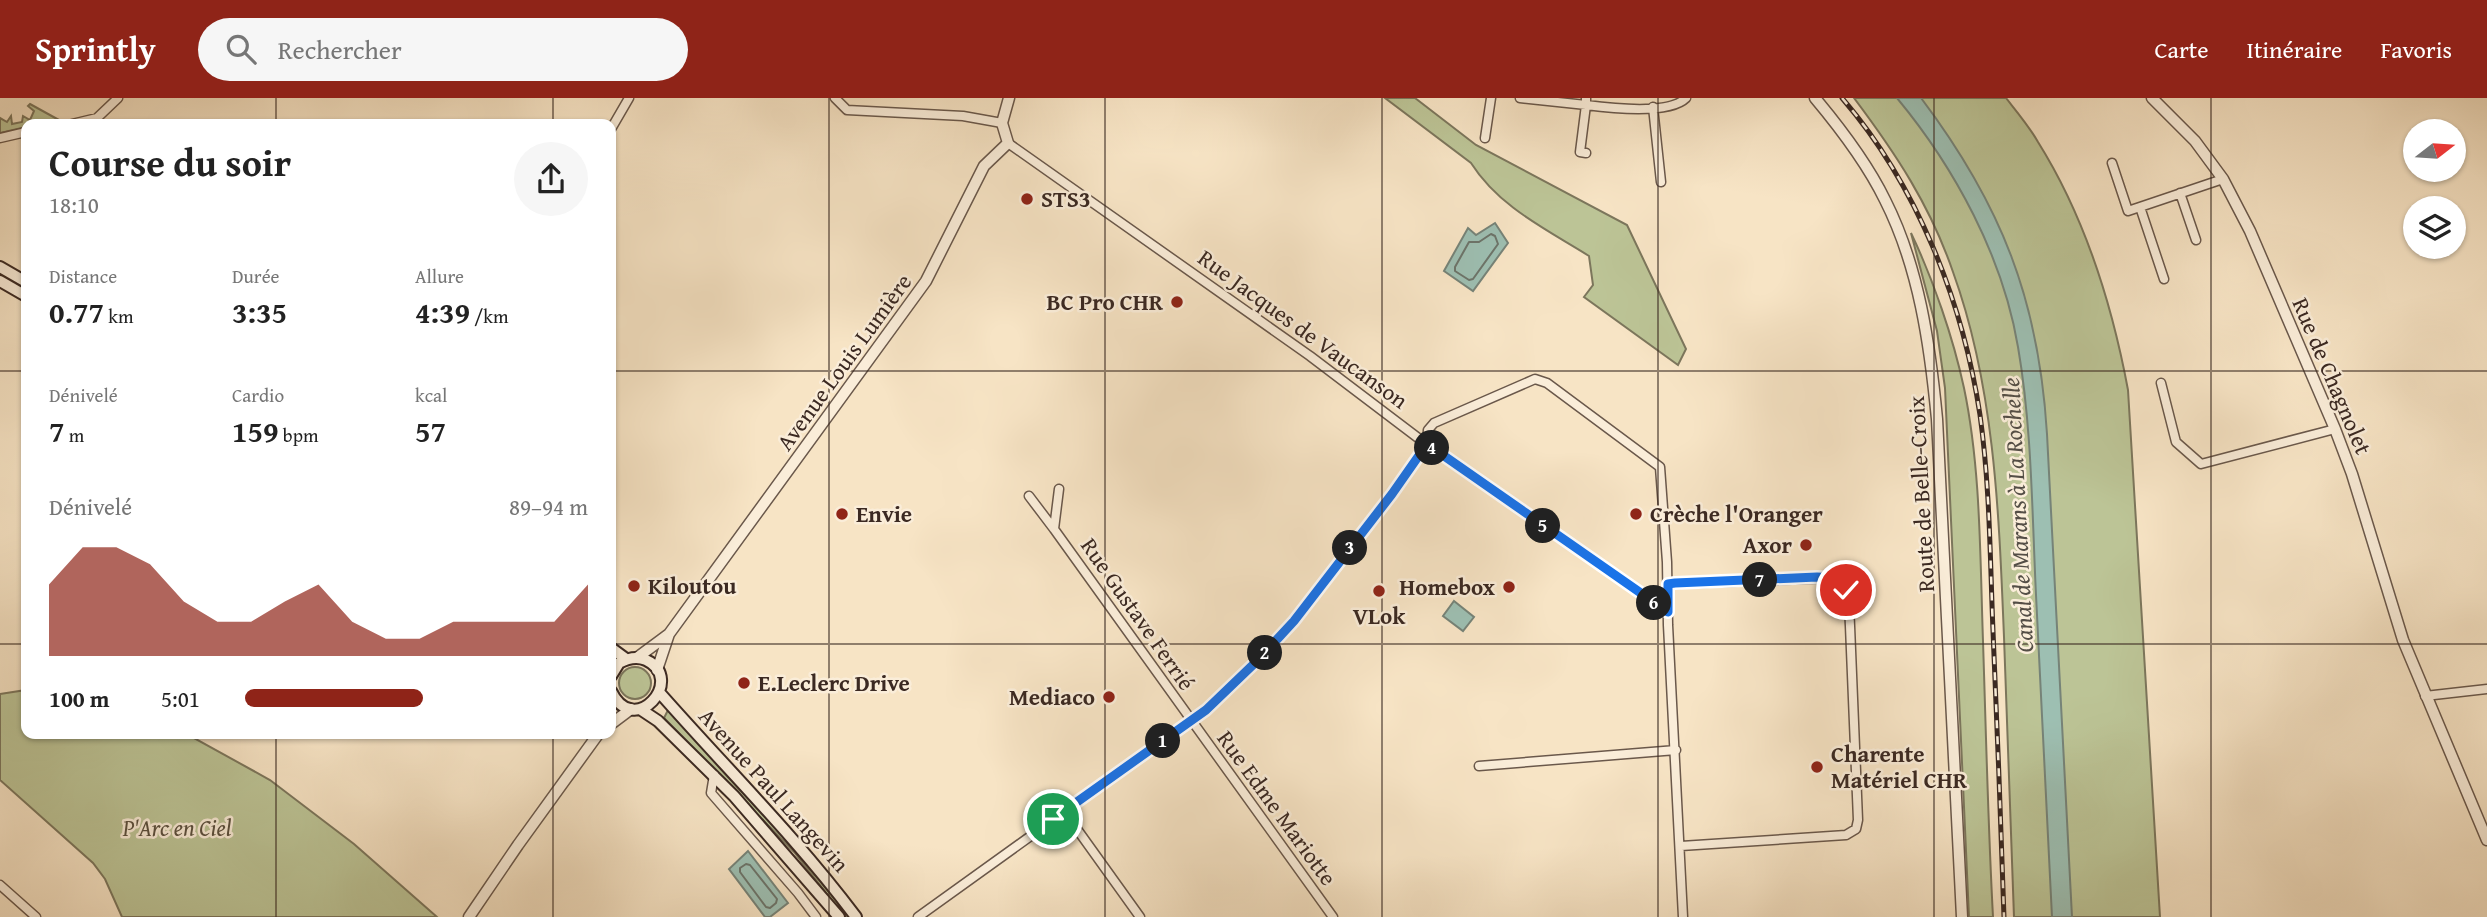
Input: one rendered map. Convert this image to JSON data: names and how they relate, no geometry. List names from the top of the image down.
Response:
{
  "streets": {
    "main road": ["Avenue Paul Langevin"],
    "street": [
      "Rue Jacques de Vaucanson",
      "Avenue Louis Lumière",
      "Rue de Chagnolet",
      "Route de Belle-Croix",
      "Rue Gustave Ferrié",
      "Rue Edme Mariotte"
    ]
  },
  "crossings": [
    ["Rue Jacques de Vaucanson", "Avenue Louis Lumière"],
    ["Rue Gustave Ferrié", "Rue Edme Mariotte"]
  ],
  "water": ["Canal de Marans à La Rochelle"],
  "parks": ["P'Arc en Ciel"],
  "places": [
    "STS3",
    "BC Pro CHR",
    "Envie",
    "Crèche l'Oranger",
    "Axor",
    "Kiloutou",
    "Homebox",
    "VLok",
    "E.Leclerc Drive",
    "Mediaco",
    "Charente Matériel CHR"
  ],
  "north": "right",
  "page": {
    "header": "Sprintly",
    "search": "Rechercher",
    "nav": ["Carte", "Itinéraire", "Favoris"],
    "heading": ["Course du soir", "18:10"],
    "stats": [
      ["Distance", "0.77 km"],
      ["Durée", "3:35"],
      ["Allure", "4:39 /km"],
      ["Dénivelé", "7 m"],
      ["Cardio", "159 bpm"],
      ["kcal", "57"]
    ],
    "pins": [
      "4",
      "5",
      "3",
      "7",
      "6",
      "2",
      "1"
    ],
    "chart": ["Dénivelé", "89–94 m"],
    "list": [
      {
        "name": "100 m",
        "note": "5:01"
      }
    ]
  }
}
